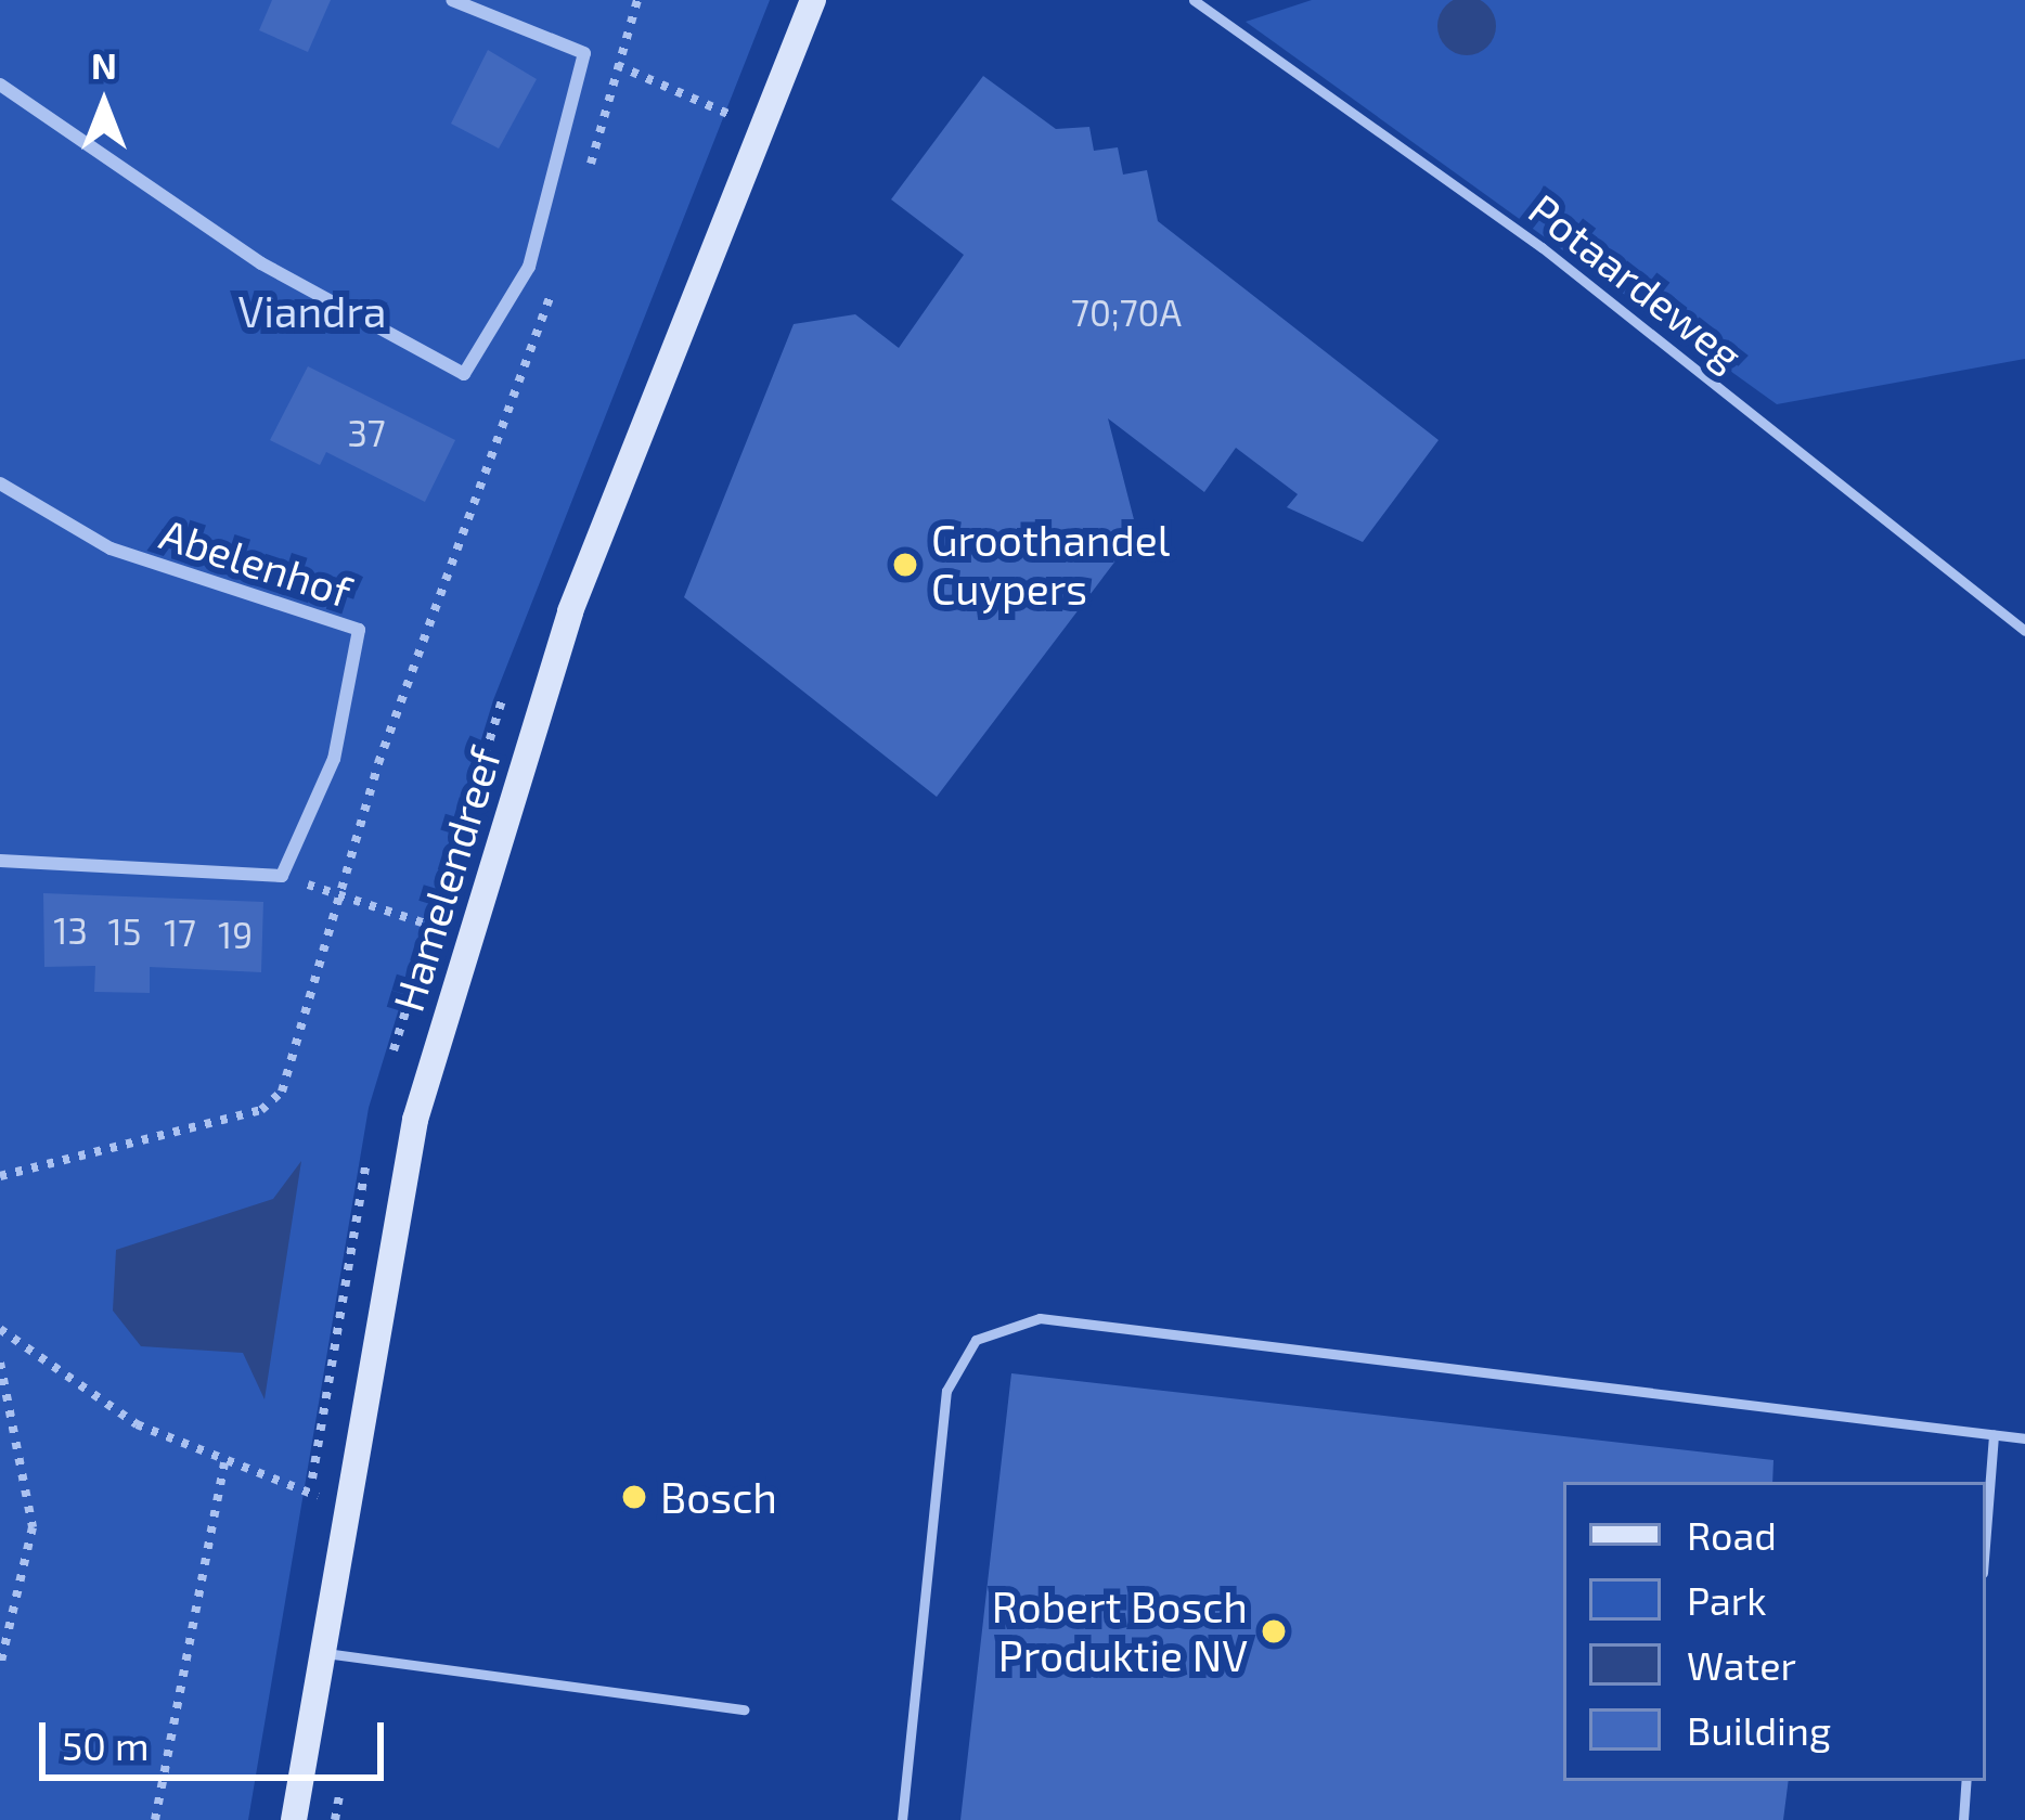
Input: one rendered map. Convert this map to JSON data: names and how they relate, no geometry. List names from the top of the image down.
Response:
{
  "streets": {
    "street": ["Abelenhof", "Hamelendreef"],
    "lane": ["Potaardeweg"]
  },
  "parks": ["Viandra"],
  "places": ["Groothandel Cuypers", "Bosch", "Robert Bosch Produktie NV"],
  "house_numbers": [
    "70;70A",
    "37",
    "13",
    "15",
    "17",
    "19"
  ],
  "legend": [
    "Road",
    "Park",
    "Water",
    "Building"
  ],
  "scale_bar": "50 m",
  "north": "top"
}
